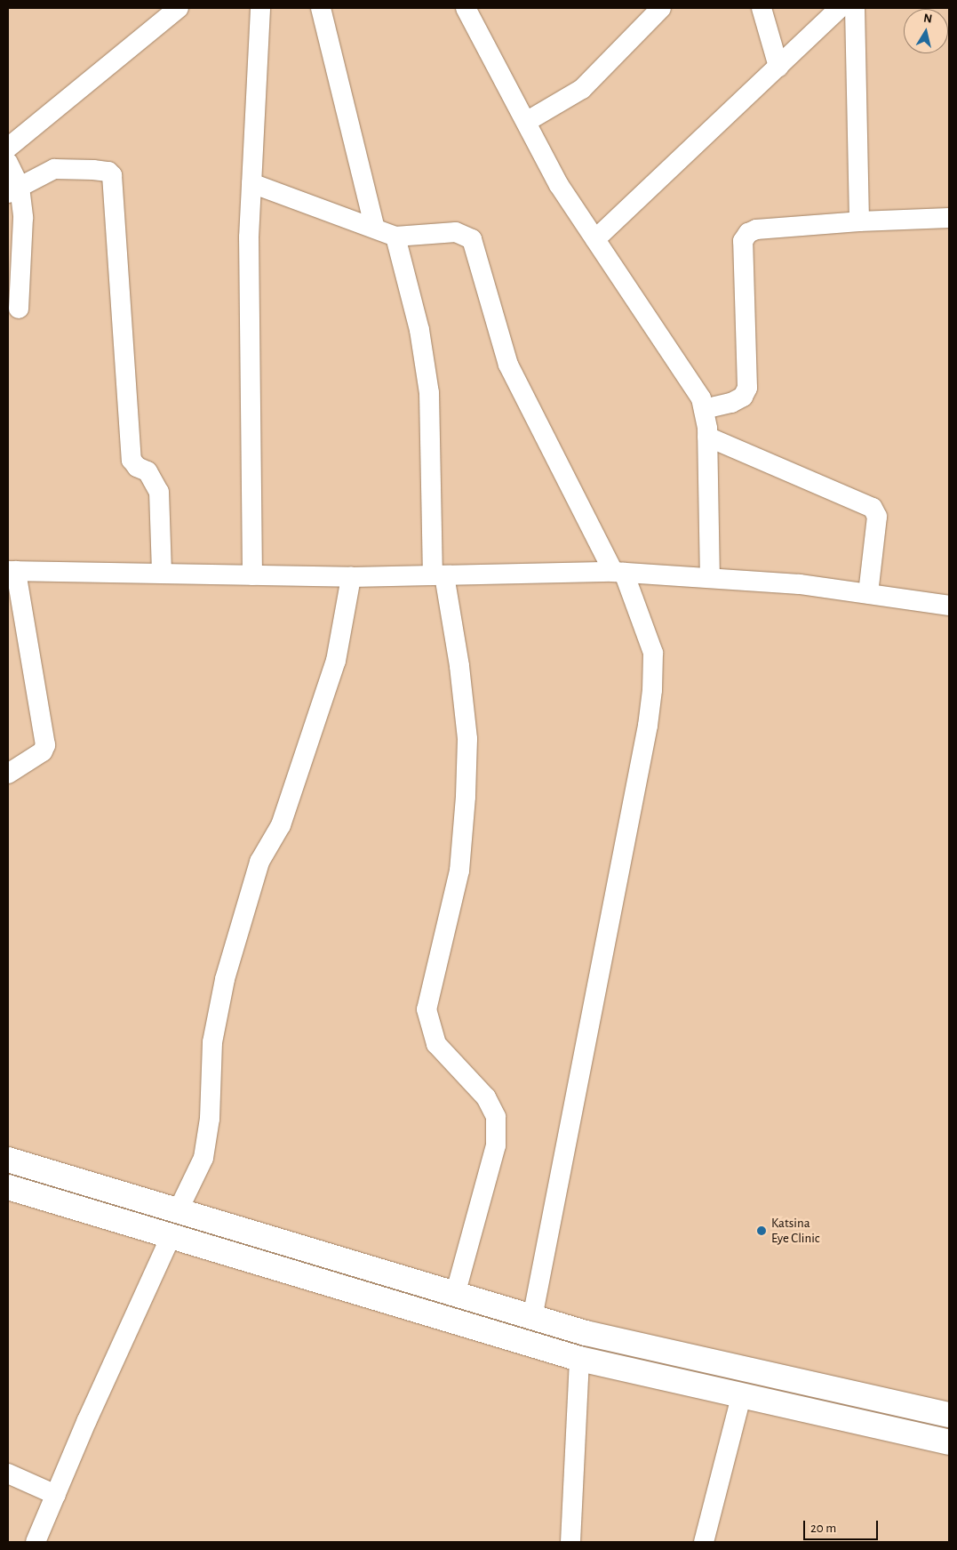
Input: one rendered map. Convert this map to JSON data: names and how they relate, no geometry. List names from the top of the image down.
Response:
{
  "places": ["Katsina Eye Clinic"],
  "scale_bar": "20 m",
  "north": "top"
}
